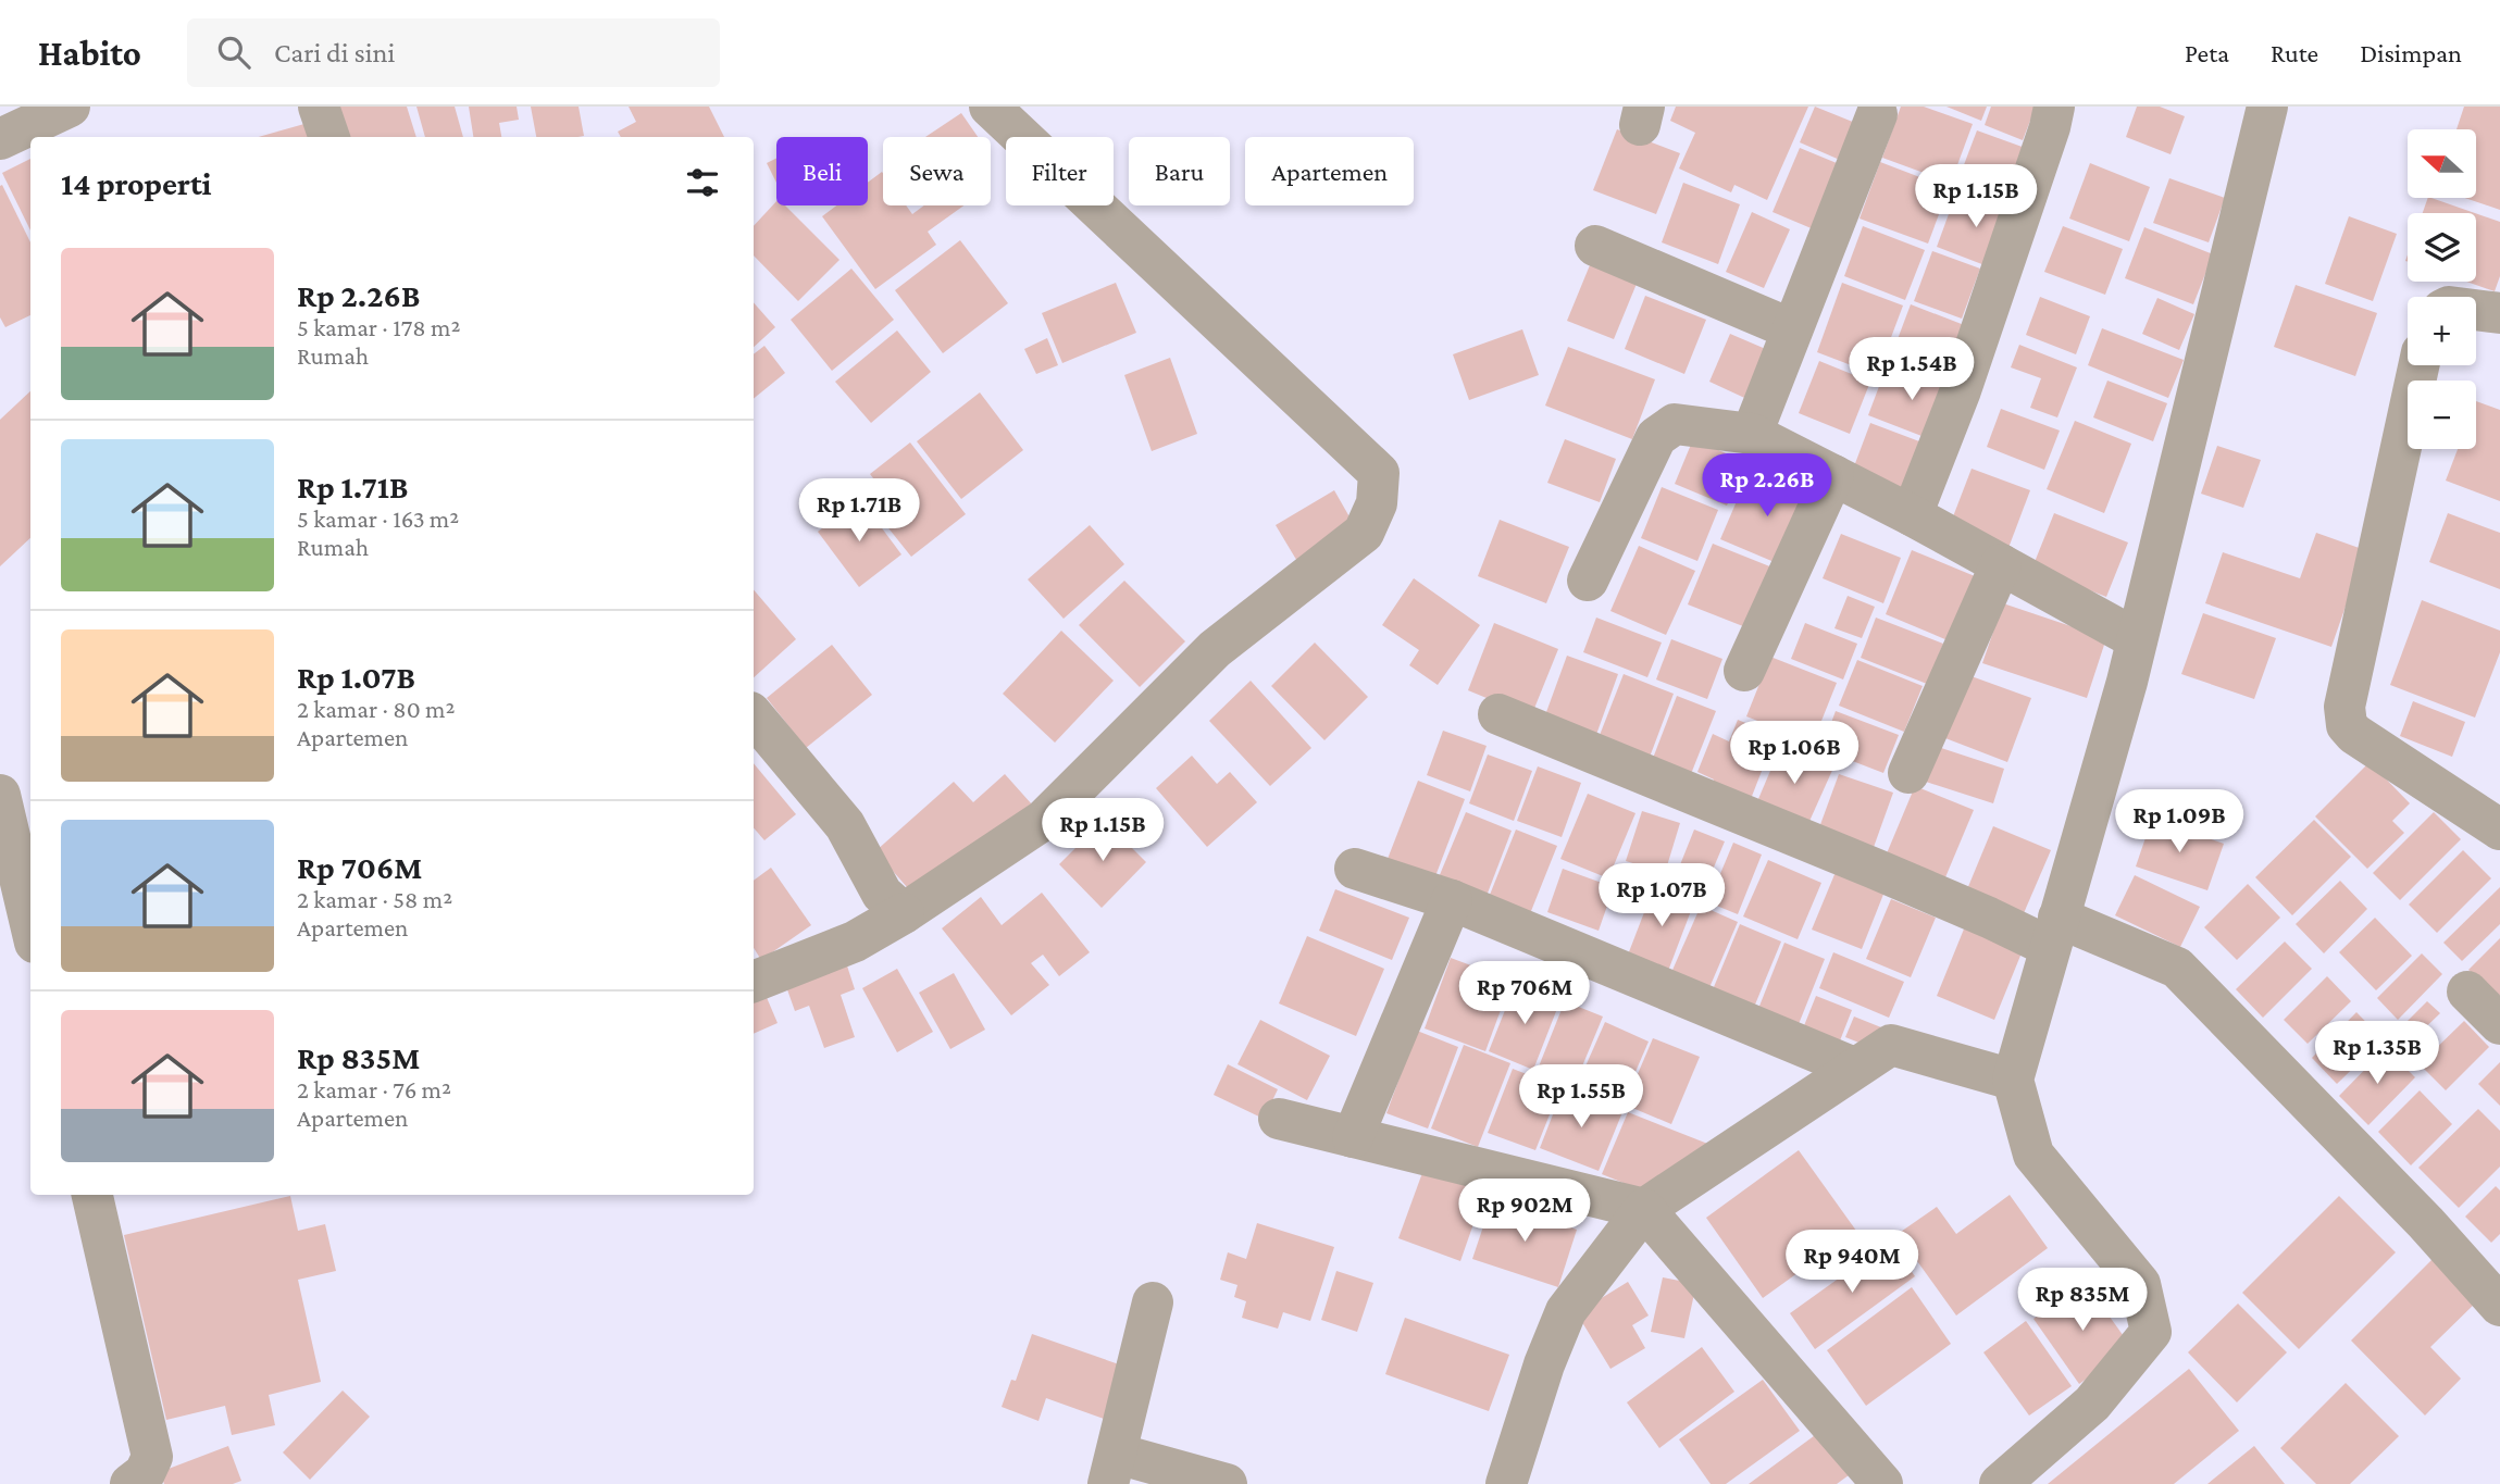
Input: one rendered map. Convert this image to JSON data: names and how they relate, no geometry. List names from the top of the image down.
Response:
{
  "north": "left",
  "page": {
    "header": "Habito",
    "search": "Cari di sini",
    "nav": ["Peta", "Rute", "Disimpan"],
    "map_buttons": ["+", "−"],
    "chip": [
      "Beli",
      "Sewa",
      "Filter",
      "Baru",
      "Apartemen"
    ],
    "heading": "14 properti",
    "price": [
      "Rp 1.15B",
      "Rp 1.54B",
      "Rp 2.26B",
      "Rp 1.71B",
      "Rp 1.06B",
      "Rp 1.09B",
      "Rp 1.15B",
      "Rp 1.07B",
      "Rp 706M",
      "Rp 1.35B",
      "Rp 1.55B",
      "Rp 902M",
      "Rp 940M",
      "Rp 835M"
    ],
    "list": [
      {
        "name": "Rp 2.26B",
        "note": "5 kamar · 178 m² · Rumah"
      },
      {
        "name": "Rp 1.71B",
        "note": "5 kamar · 163 m² · Rumah"
      },
      {
        "name": "Rp 1.07B",
        "note": "2 kamar · 80 m² · Apartemen"
      },
      {
        "name": "Rp 706M",
        "note": "2 kamar · 58 m² · Apartemen"
      },
      {
        "name": "Rp 835M",
        "note": "2 kamar · 76 m² · Apartemen"
      }
    ]
  }
}
